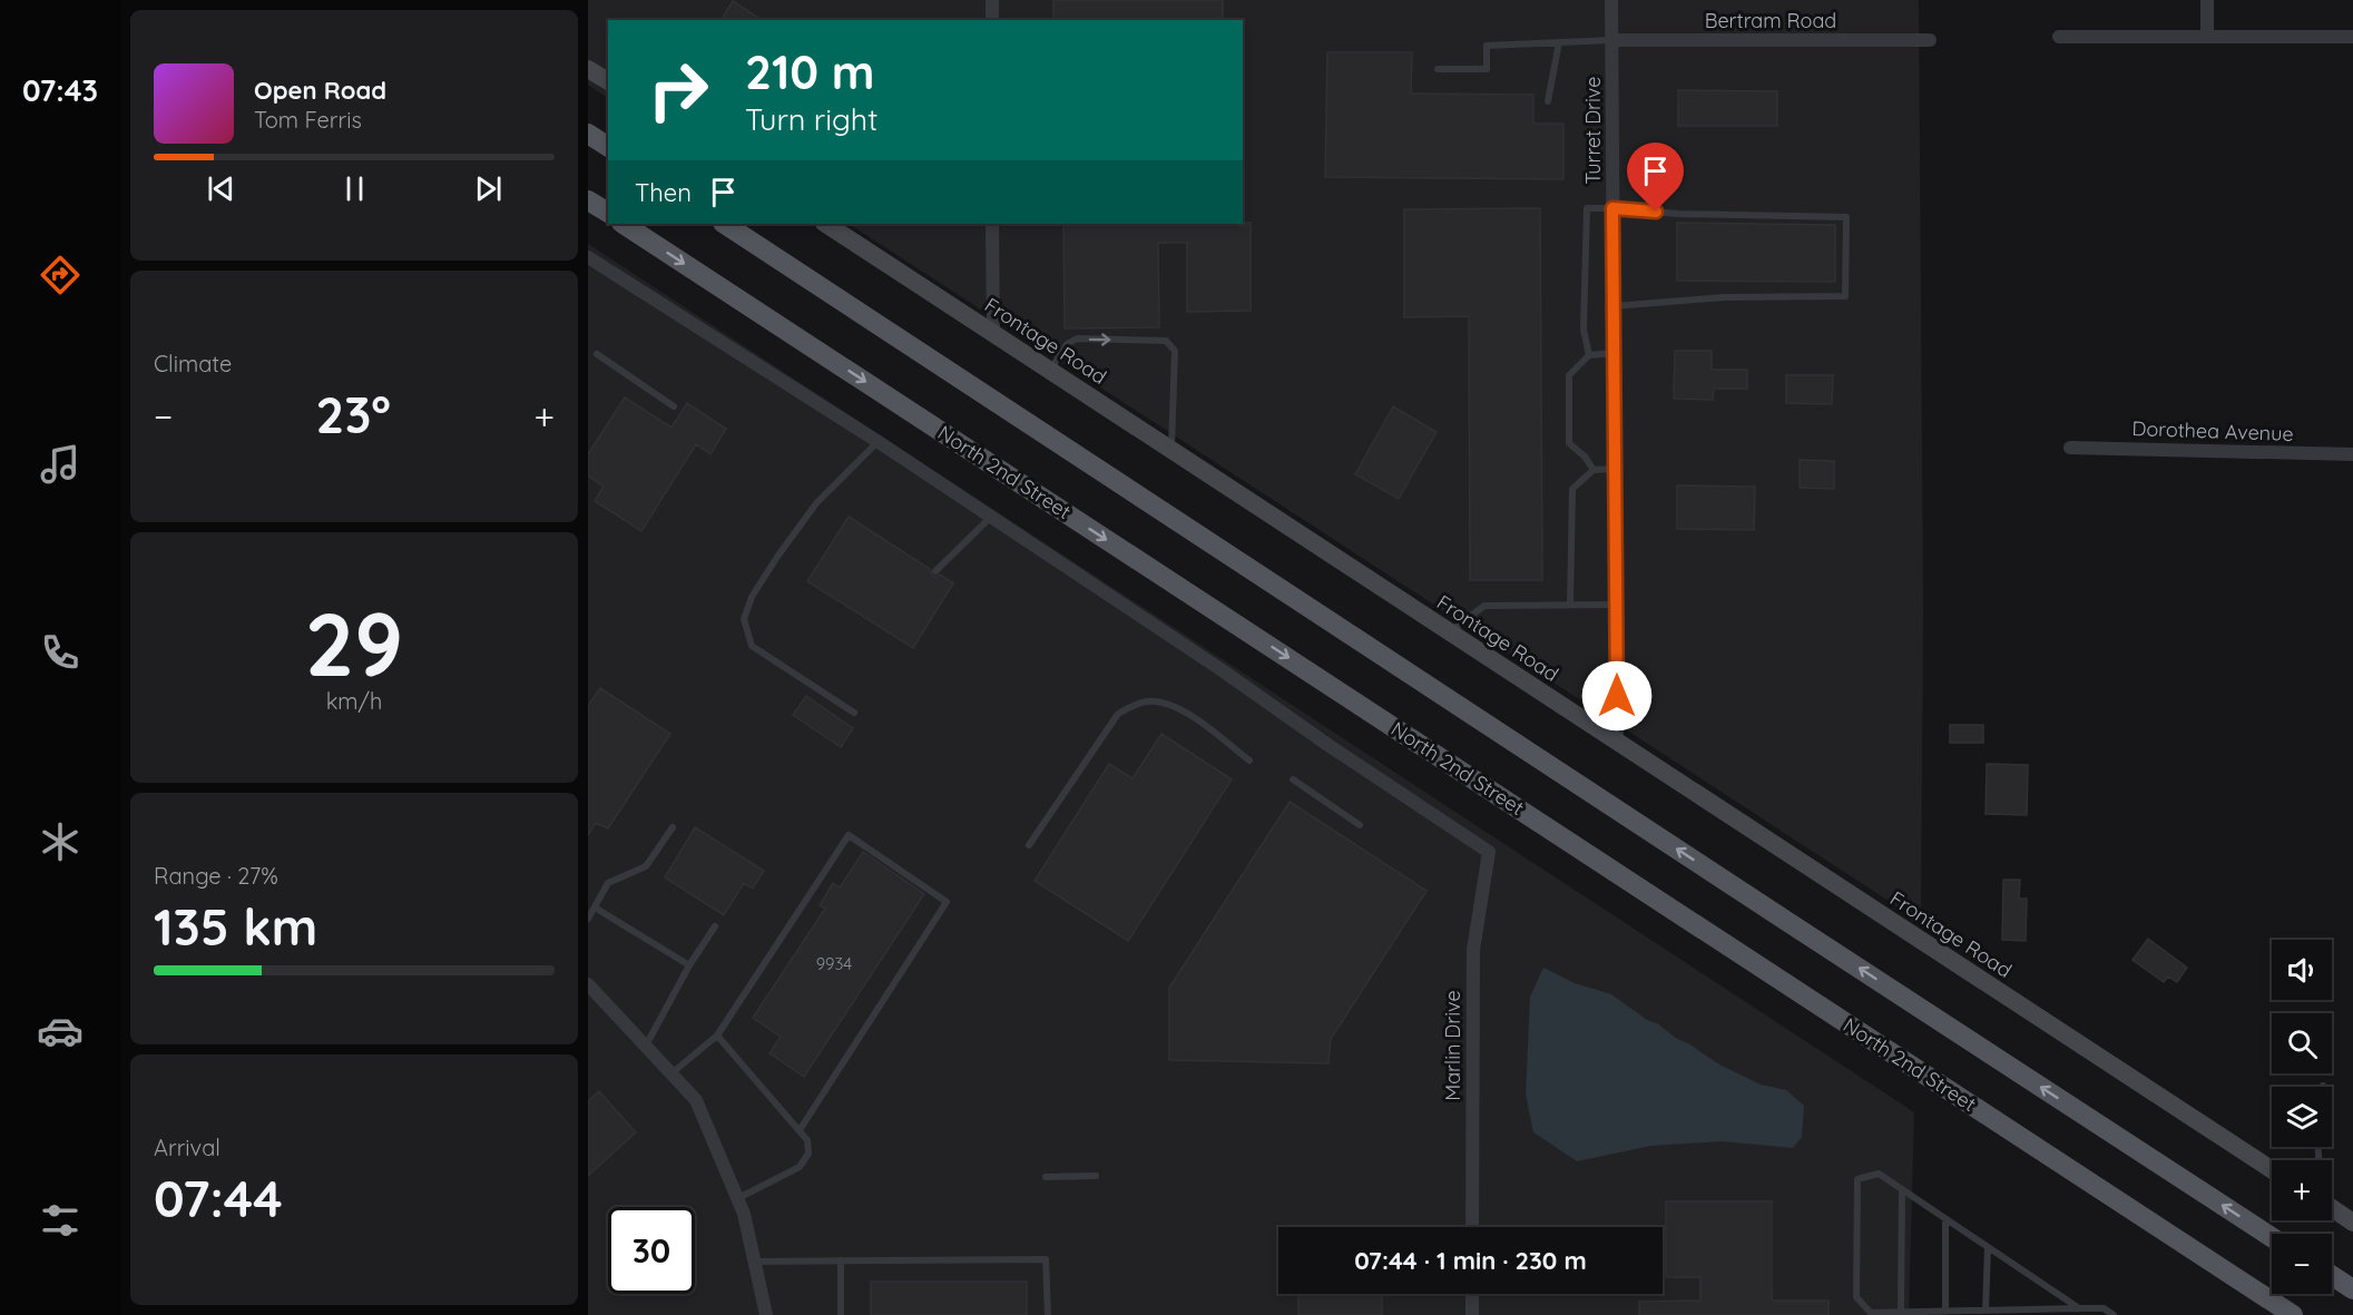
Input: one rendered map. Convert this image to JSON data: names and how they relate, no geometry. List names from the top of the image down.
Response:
{
  "streets": {
    "main road": ["North 2nd Street"],
    "street": [
      "Bertram Road",
      "Turret Drive",
      "Frontage Road",
      "Dorothea Avenue",
      "Marlin Drive"
    ]
  },
  "crossings": [
    ["Bertram Road", "Turret Drive"],
    ["Turret Drive", "Frontage Road"]
  ],
  "house_numbers": ["9934"],
  "page": {
    "tabs": "07:43",
    "turn": ["210 m", "Turn right"],
    "song": ["Open Road", "Tom Ferris"],
    "then": "Then",
    "tile": [
      "Climate",
      ["29", "km/h"],
      ["Range · 27%", "135 km"],
      ["Arrival", "07:44"]
    ],
    "heat": ["−", "23°", "+"],
    "map_buttons": ["+", "−"],
    "limit": "30",
    "trip": "07:44 · 1 min · 230 m"
  }
}
